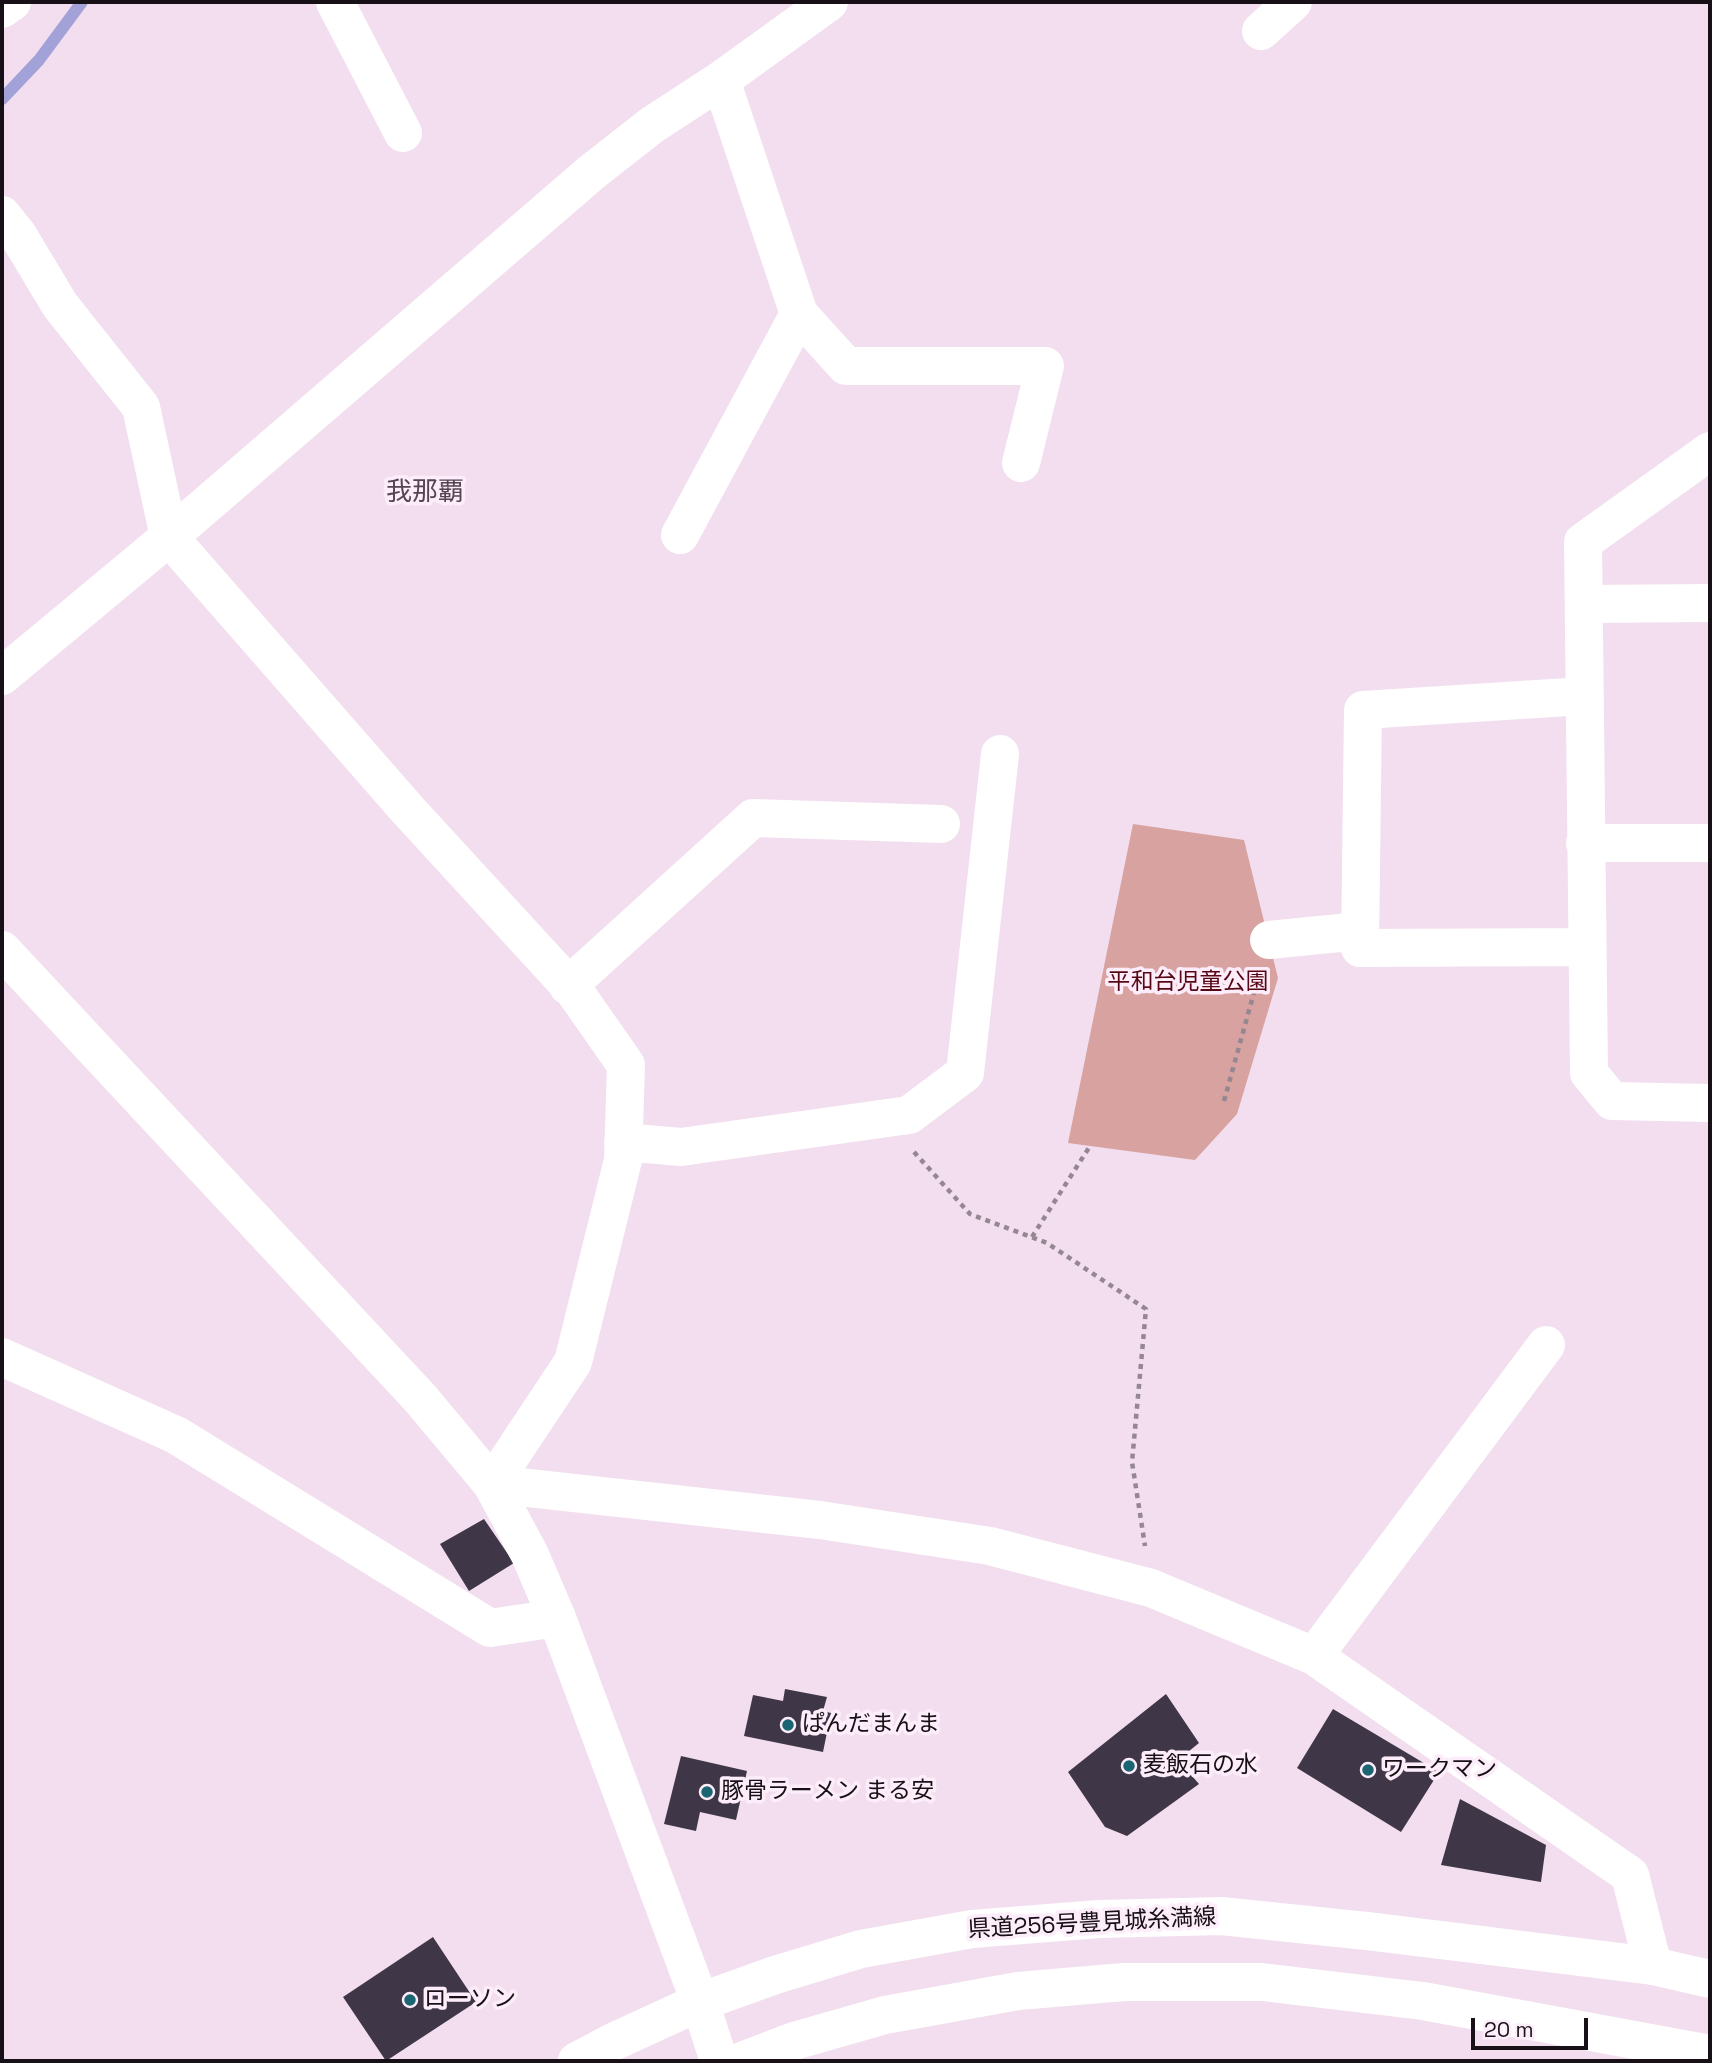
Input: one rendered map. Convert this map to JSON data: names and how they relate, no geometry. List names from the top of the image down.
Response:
{
  "streets": {
    "street": ["県道256号豊見城糸満線"]
  },
  "districts": ["我那覇"],
  "parks": ["平和台児童公園"],
  "places": [
    "ぱんだまんま",
    "麦飯石の水",
    "ワークマン",
    "豚骨ラーメン まる安",
    "ローソン"
  ],
  "scale_bar": "20 m"
}
